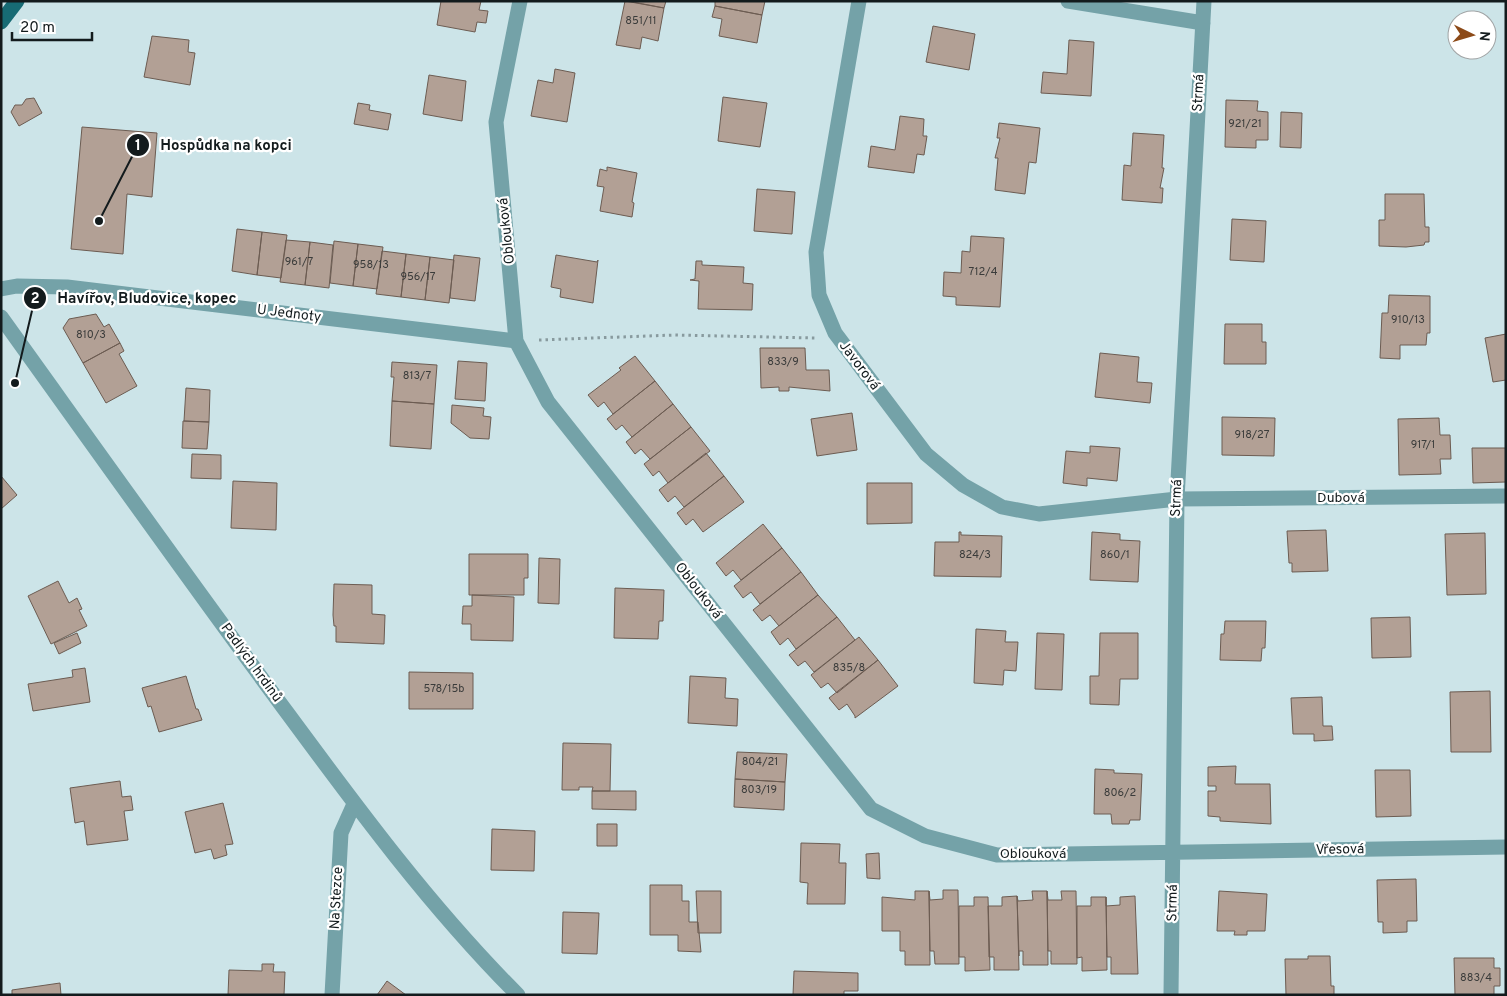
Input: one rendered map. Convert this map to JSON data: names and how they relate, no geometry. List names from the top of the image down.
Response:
{
  "streets": {
    "street": [
      "Strmá",
      "Oblouková",
      "U Jednoty",
      "Javorová",
      "Dubová",
      "Padlých hrdinů",
      "Vřesová",
      "Na Stezce"
    ]
  },
  "crossings": [
    ["Strmá", "Oblouková"],
    ["Strmá", "Javorová"],
    ["Strmá", "Dubová"],
    ["Strmá", "Vřesová"],
    ["Oblouková", "U Jednoty"],
    ["Oblouková", "Vřesová"],
    ["Javorová", "Dubová"],
    ["Padlých hrdinů", "Na Stezce"]
  ],
  "places": ["Hospůdka na kopci", "Havířov, Bludovice, kopec"],
  "house_numbers": [
    "851/11",
    "921/21",
    "961/7",
    "958/13",
    "712/4",
    "956/17",
    "910/13",
    "810/3",
    "833/9",
    "813/7",
    "918/27",
    "917/1",
    "824/3",
    "860/1",
    "835/8",
    "578/15b",
    "804/21",
    "803/19",
    "806/2",
    "883/4"
  ],
  "scale_bar": "20 m",
  "north": "right"
}
